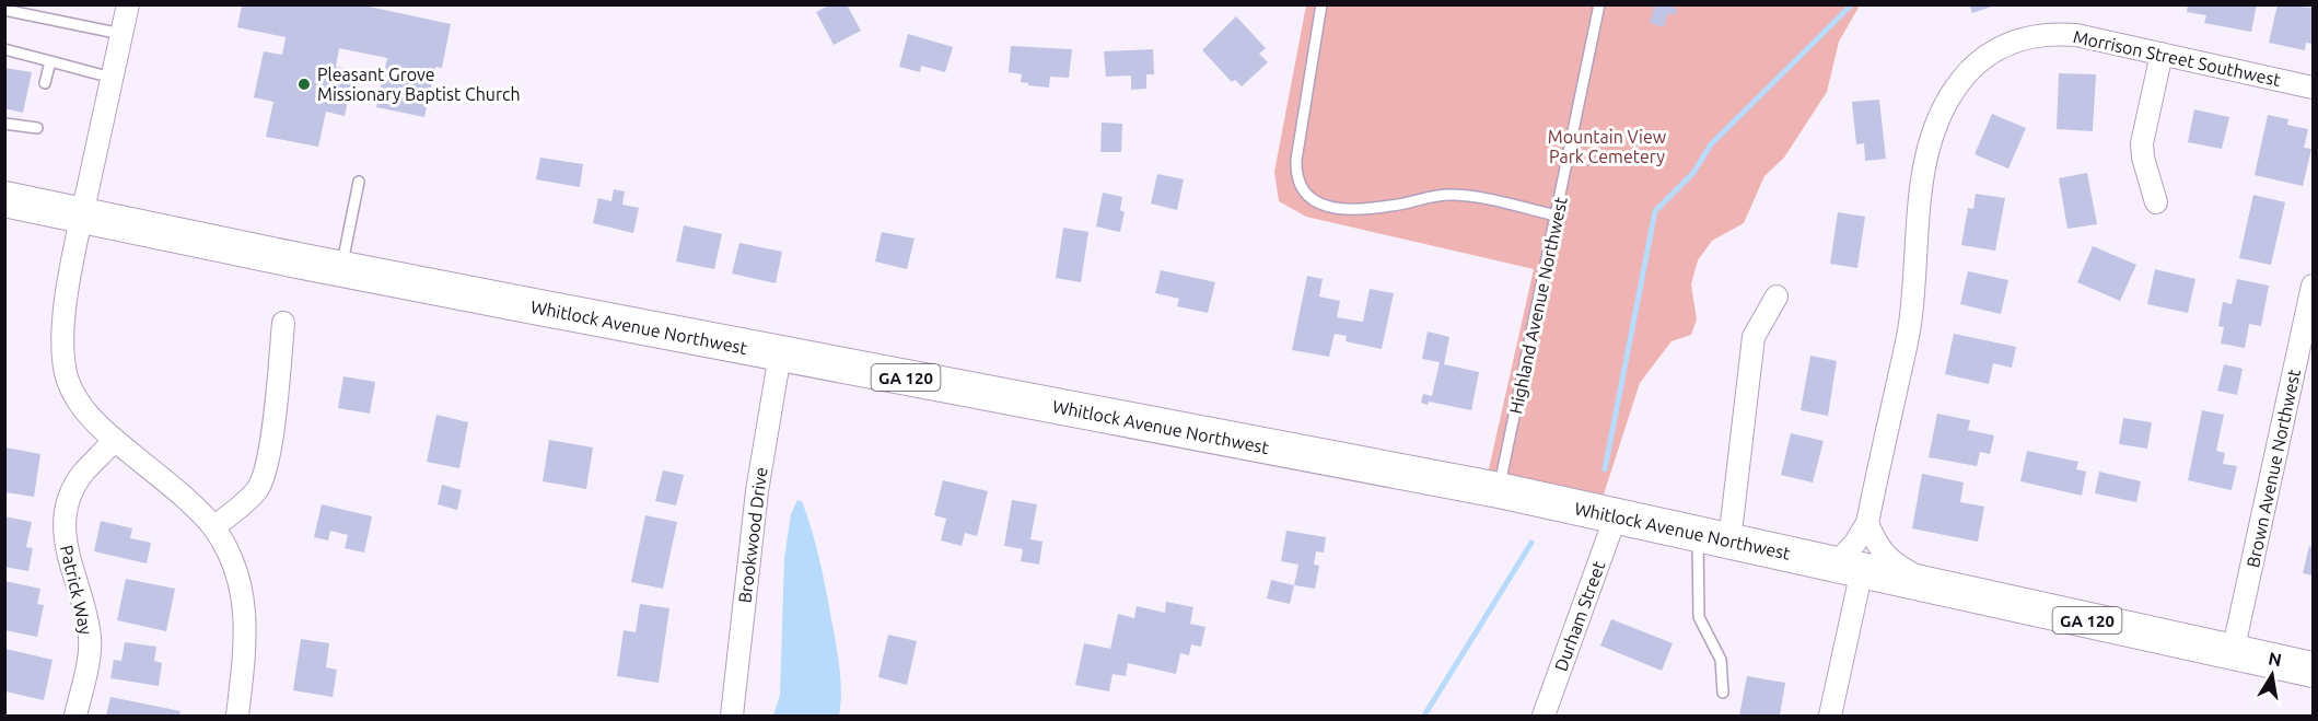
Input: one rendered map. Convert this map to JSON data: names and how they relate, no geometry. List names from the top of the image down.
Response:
{
  "streets": {
    "highway": ["Whitlock Avenue Northwest", "GA 120"],
    "street": [
      "Morrison Street Southwest",
      "Brown Avenue Northwest",
      "Brookwood Drive",
      "Patrick Way",
      "Durham Street"
    ],
    "lane": ["Highland Avenue Northwest"]
  },
  "crossings": [
    ["Morrison Street Southwest", "Whitlock Avenue Northwest"],
    ["Highland Avenue Northwest", "Whitlock Avenue Northwest"],
    ["Whitlock Avenue Northwest", "Brown Avenue Northwest"],
    ["Whitlock Avenue Northwest", "Brookwood Drive"],
    ["Whitlock Avenue Northwest", "Durham Street"]
  ],
  "parks": ["Mountain View Park Cemetery"],
  "places": ["Pleasant Grove Missionary Baptist Church"],
  "north": "top"
}
